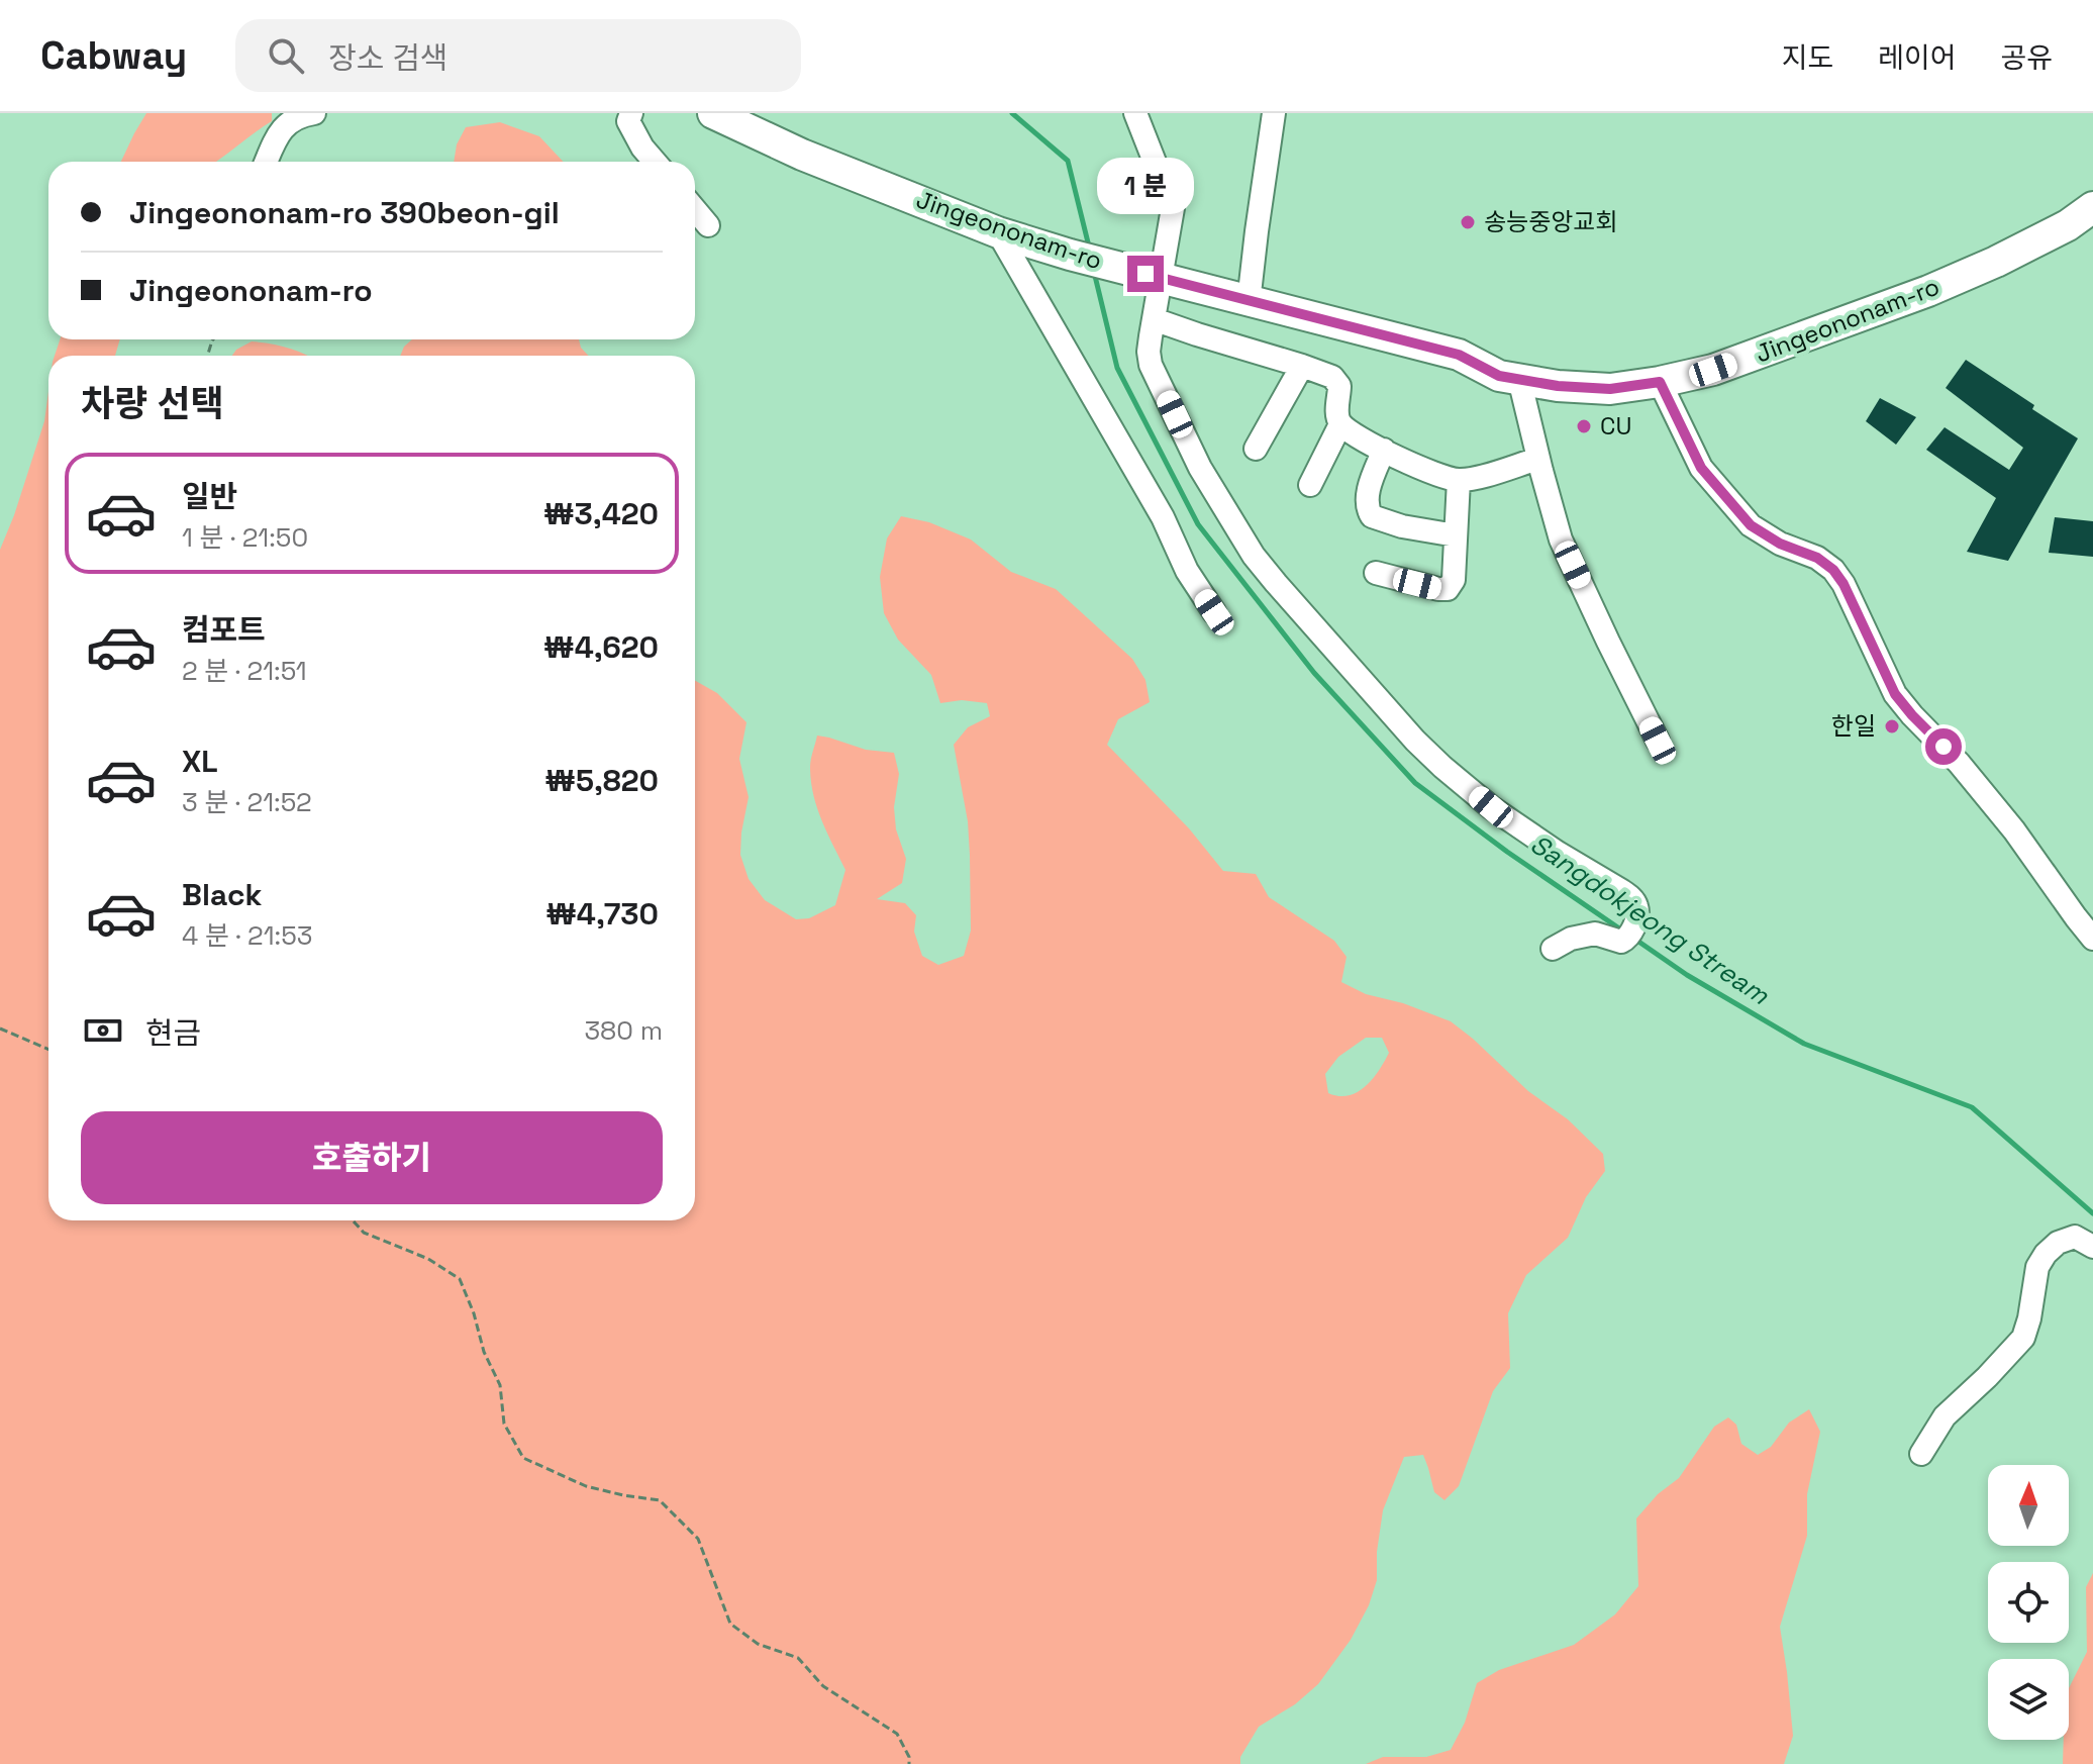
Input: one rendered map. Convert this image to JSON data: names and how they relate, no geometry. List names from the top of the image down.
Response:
{
  "streets": {
    "main road": ["Jingeononam-ro"]
  },
  "water": ["Sangdokjeong Stream"],
  "places": ["송능중앙교회", "CU", "한일"],
  "north": "top",
  "page": {
    "header": "Cabway",
    "search": "장소 검색",
    "nav": ["지도", "레이어", "공유"],
    "bubble": "1 분",
    "banner": ["Jingeononam-ro 390beon-gil", "Jingeononam-ro"],
    "heading": "차량 선택",
    "list": [
      {
        "name": "일반",
        "note": "1 분 · 21:50",
        "value": "₩3,420"
      },
      {
        "name": "컴포트",
        "note": "2 분 · 21:51",
        "value": "₩4,620"
      },
      {
        "name": "XL",
        "note": "3 분 · 21:52",
        "value": "₩5,820"
      },
      {
        "name": "Black",
        "note": "4 분 · 21:53",
        "value": "₩4,730"
      }
    ],
    "pay": ["현금", "380 m"],
    "buttons": "호출하기"
  }
}
